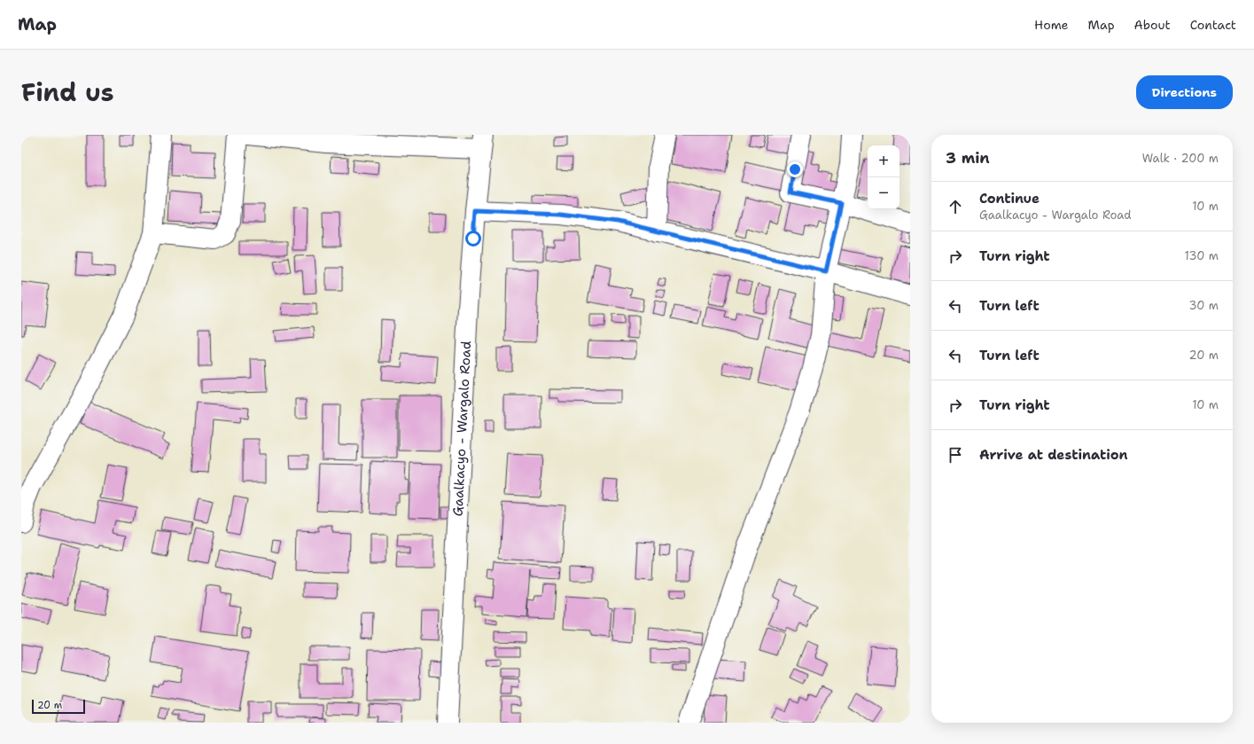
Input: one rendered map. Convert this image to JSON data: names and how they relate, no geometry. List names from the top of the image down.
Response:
{
  "streets": {
    "street": ["Gaalkacyo - Wargalo Road"]
  },
  "scale_bar": "20 m",
  "page": {
    "header": "Map",
    "nav": [
      "Home",
      "Map",
      "About",
      "Contact"
    ],
    "title": "Find us",
    "buttons": "Directions",
    "heading": ["3 min", "Walk · 200 m"],
    "map_buttons": ["+", "−"],
    "list": [
      ["Continue", "Gaalkacyo - Wargalo Road", "10 m"],
      ["Turn right", "130 m"],
      ["Turn left", "30 m"],
      ["Turn left", "20 m"],
      ["Turn right", "10 m"],
      "Arrive at destination"
    ],
    "scale": "20 m"
  }
}
